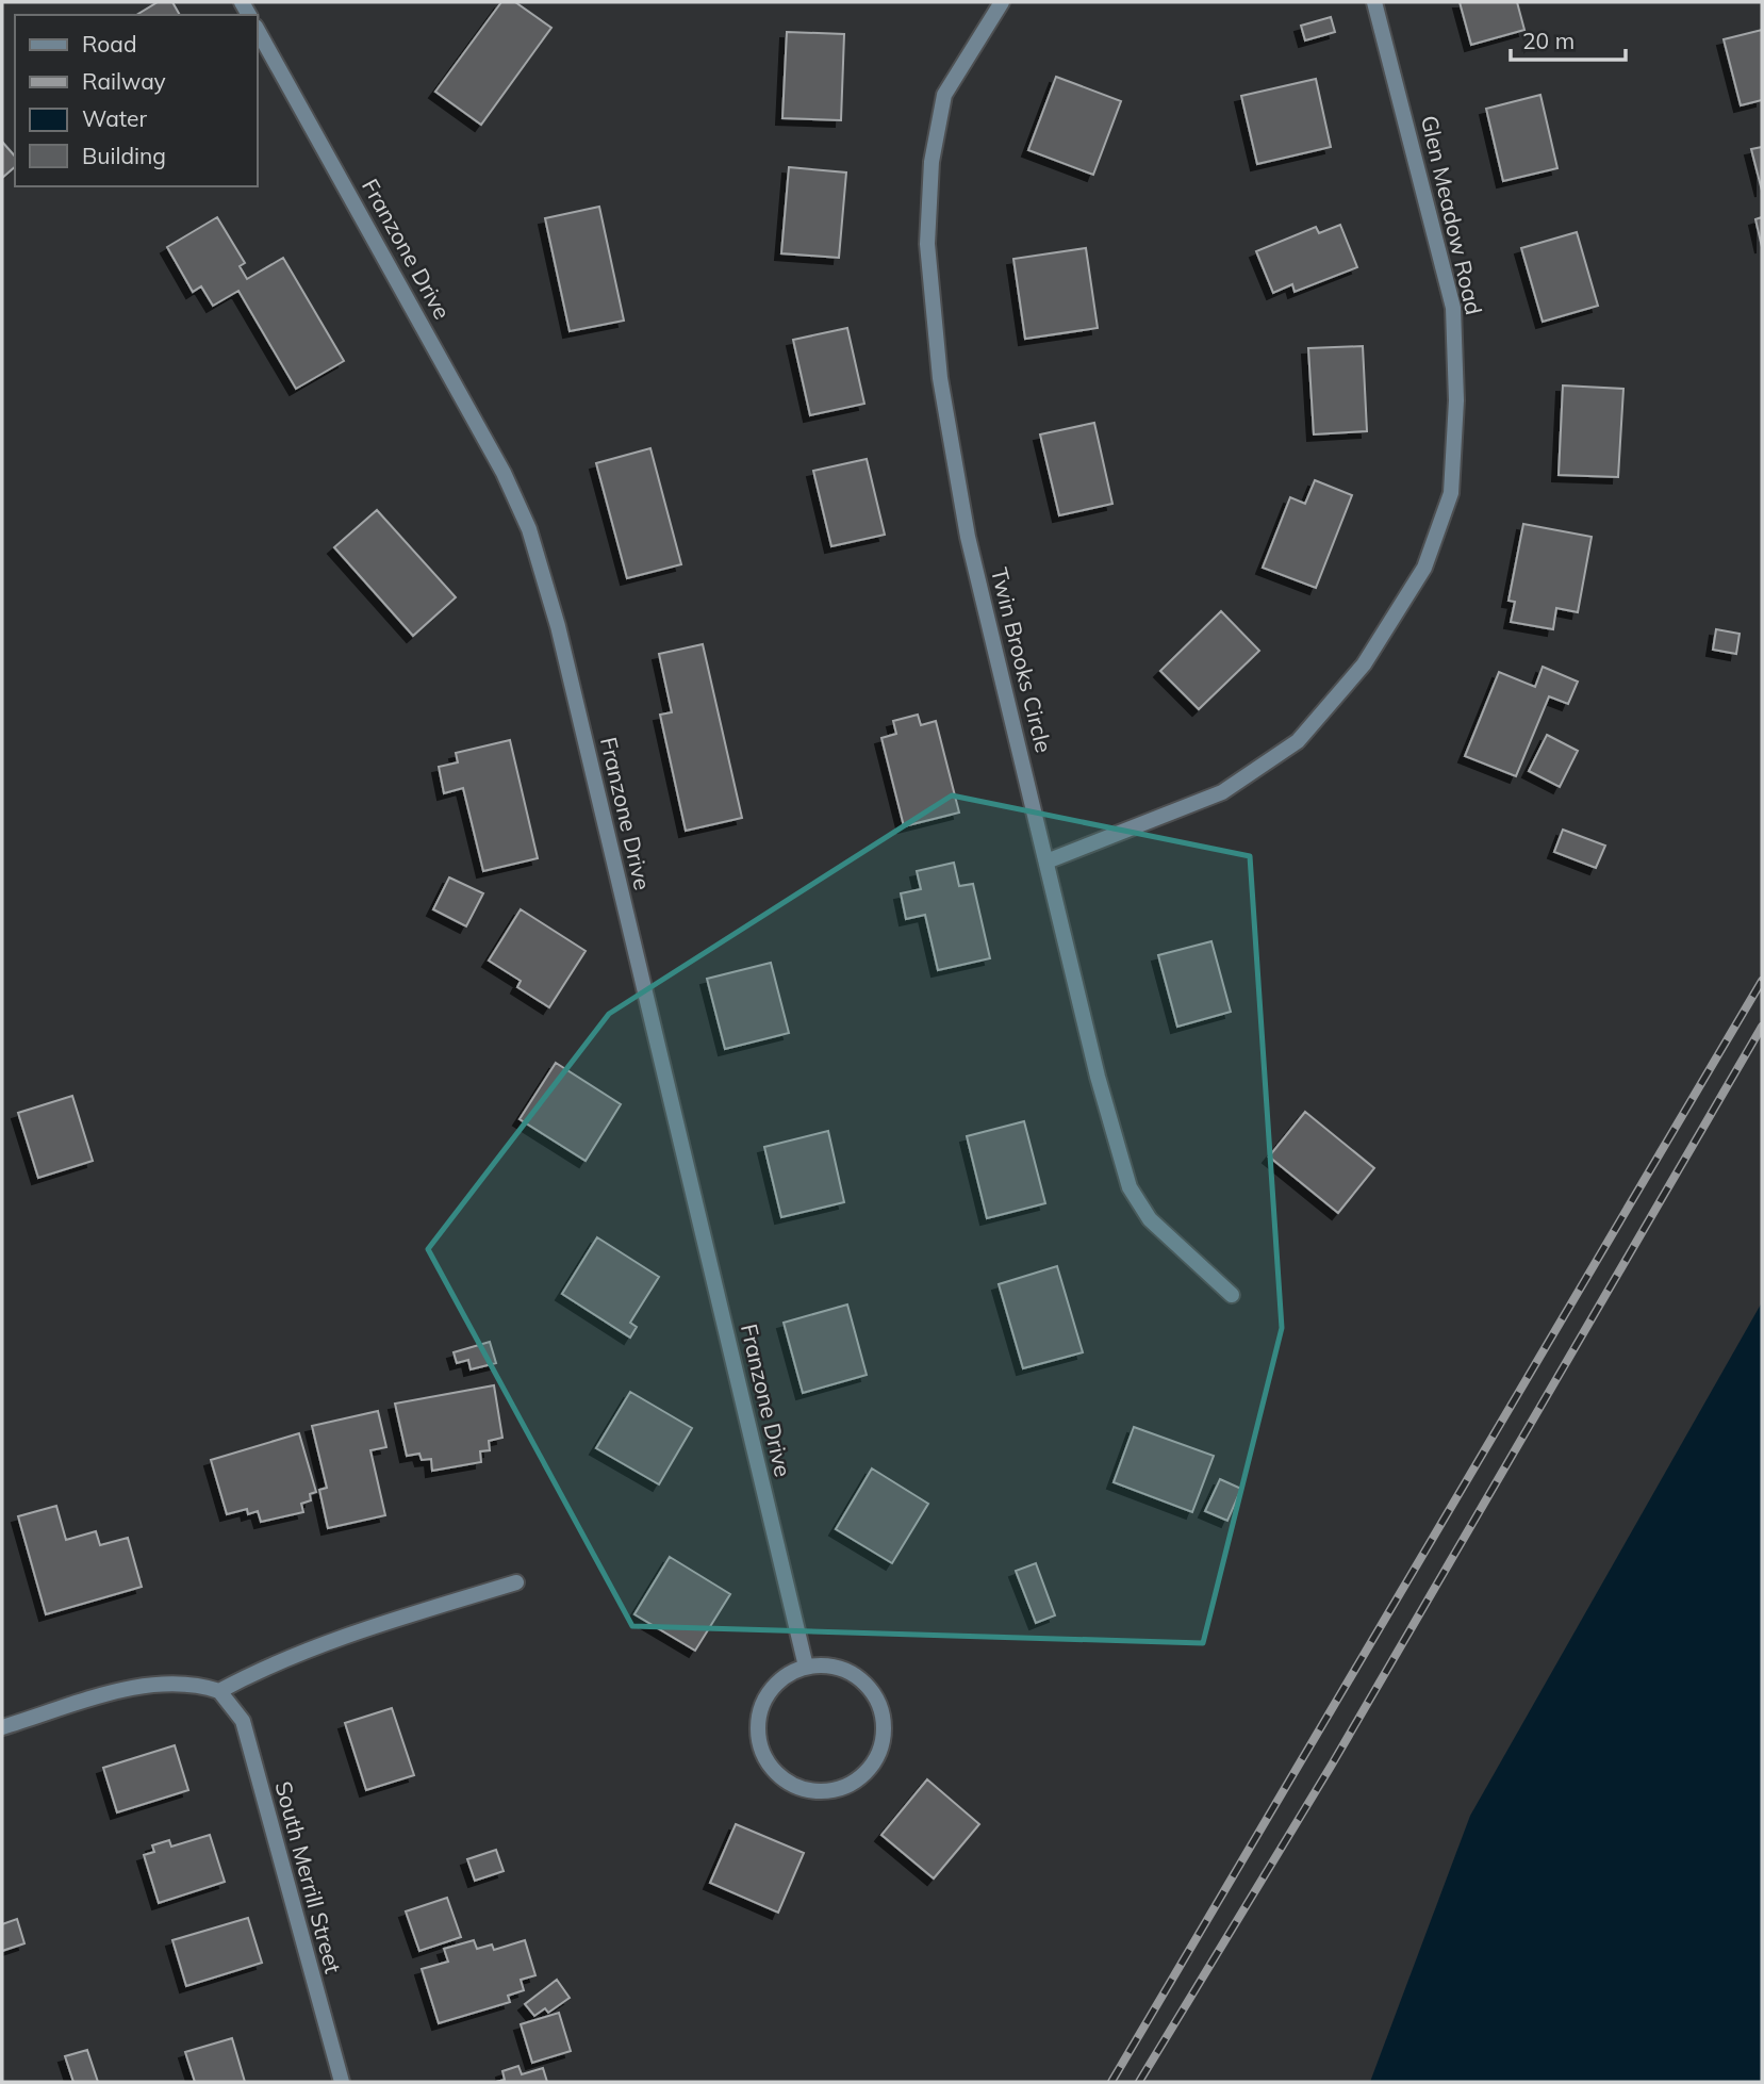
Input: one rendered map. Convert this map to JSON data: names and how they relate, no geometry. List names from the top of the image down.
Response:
{
  "streets": {
    "street": [
      "Glen Meadow Road",
      "Franzone Drive",
      "Twin Brooks Circle",
      "South Merrill Street"
    ]
  },
  "crossings": [
    ["Glen Meadow Road", "Twin Brooks Circle"]
  ],
  "legend": [
    "Road",
    "Railway",
    "Water",
    "Building"
  ],
  "scale_bar": "20 m"
}
